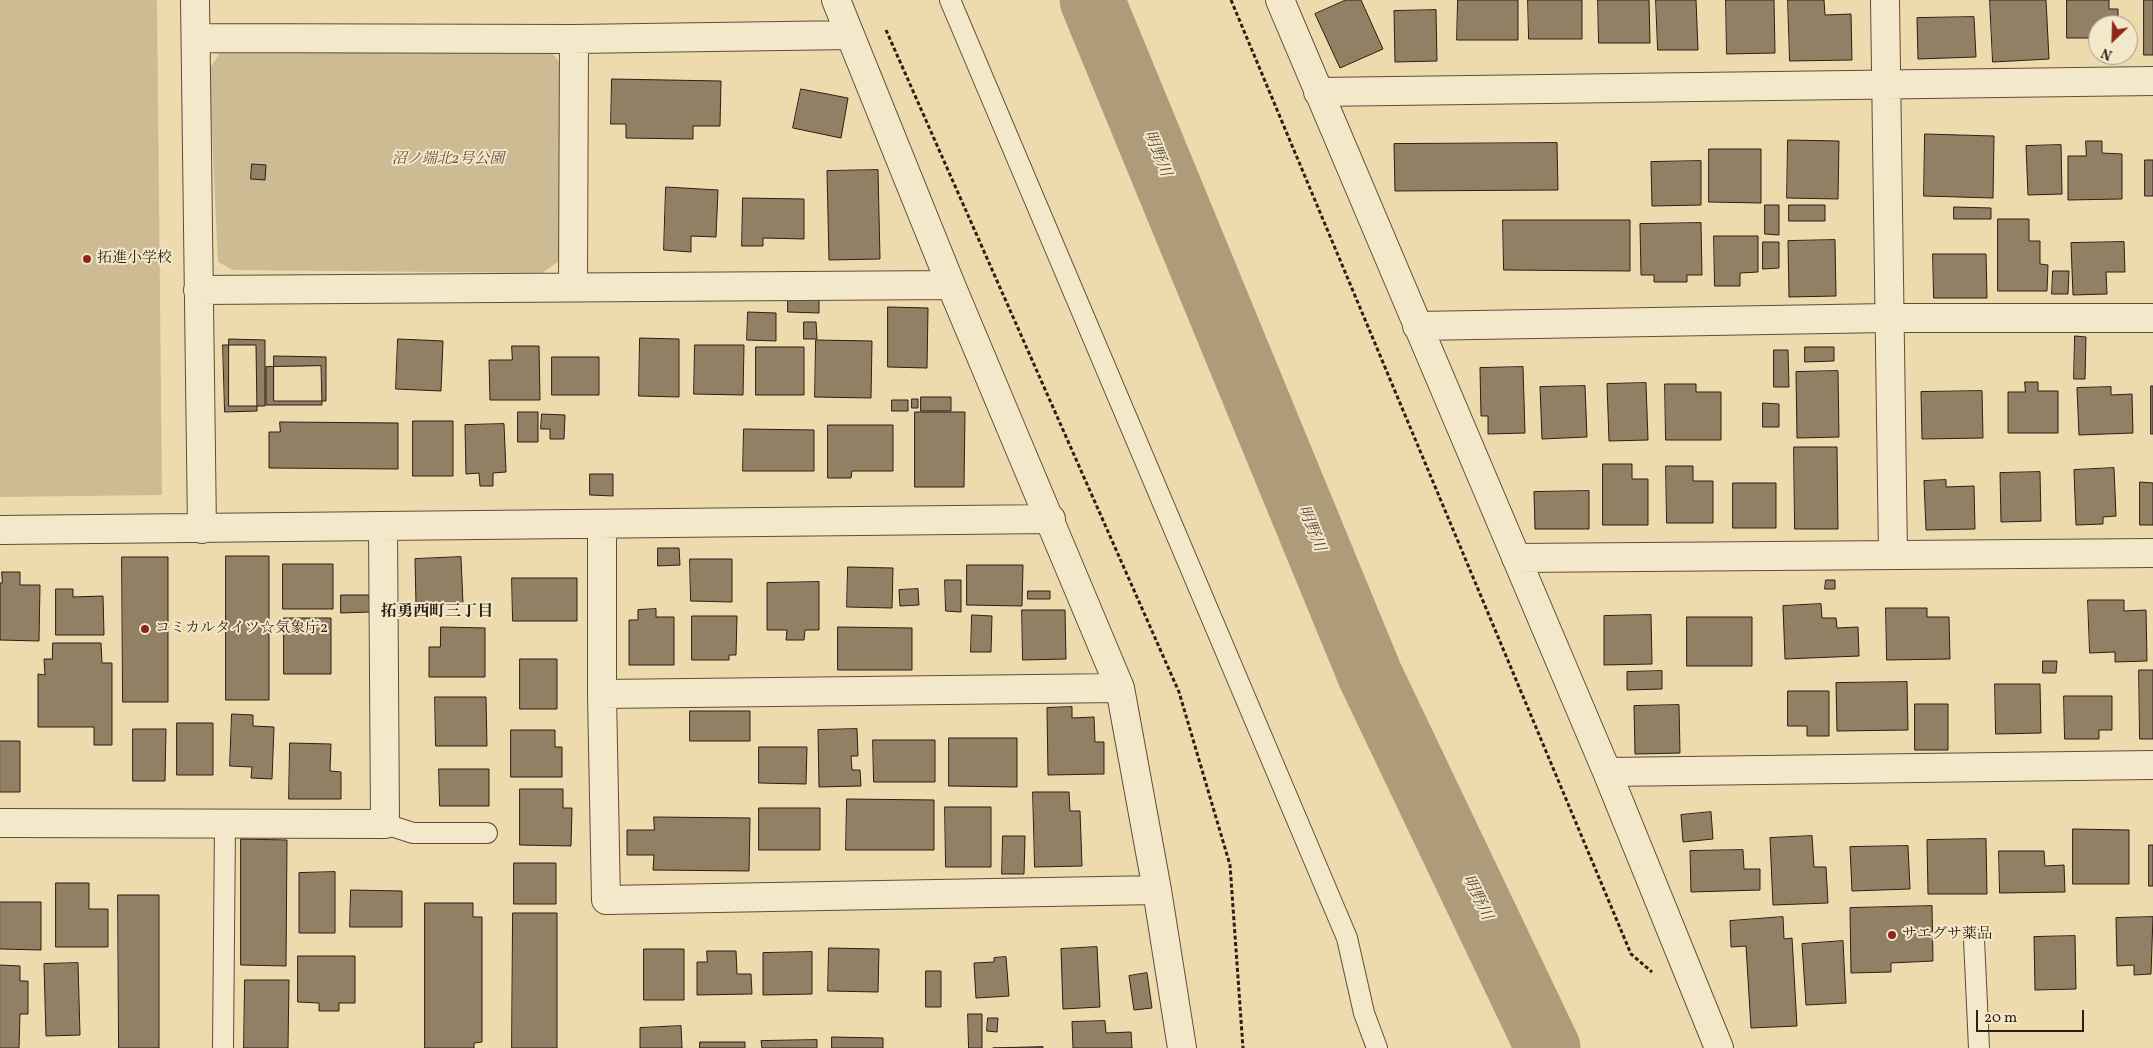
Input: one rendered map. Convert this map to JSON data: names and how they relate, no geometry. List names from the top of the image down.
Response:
{
  "districts": ["拓勇西町三丁目"],
  "water": ["明野川"],
  "parks": ["沼ノ端北2号公園"],
  "places": ["拓進小学校", "コミカルタイツ☆気象庁2", "サエグサ薬品"],
  "scale_bar": "20 m",
  "north": "bottom left"
}
